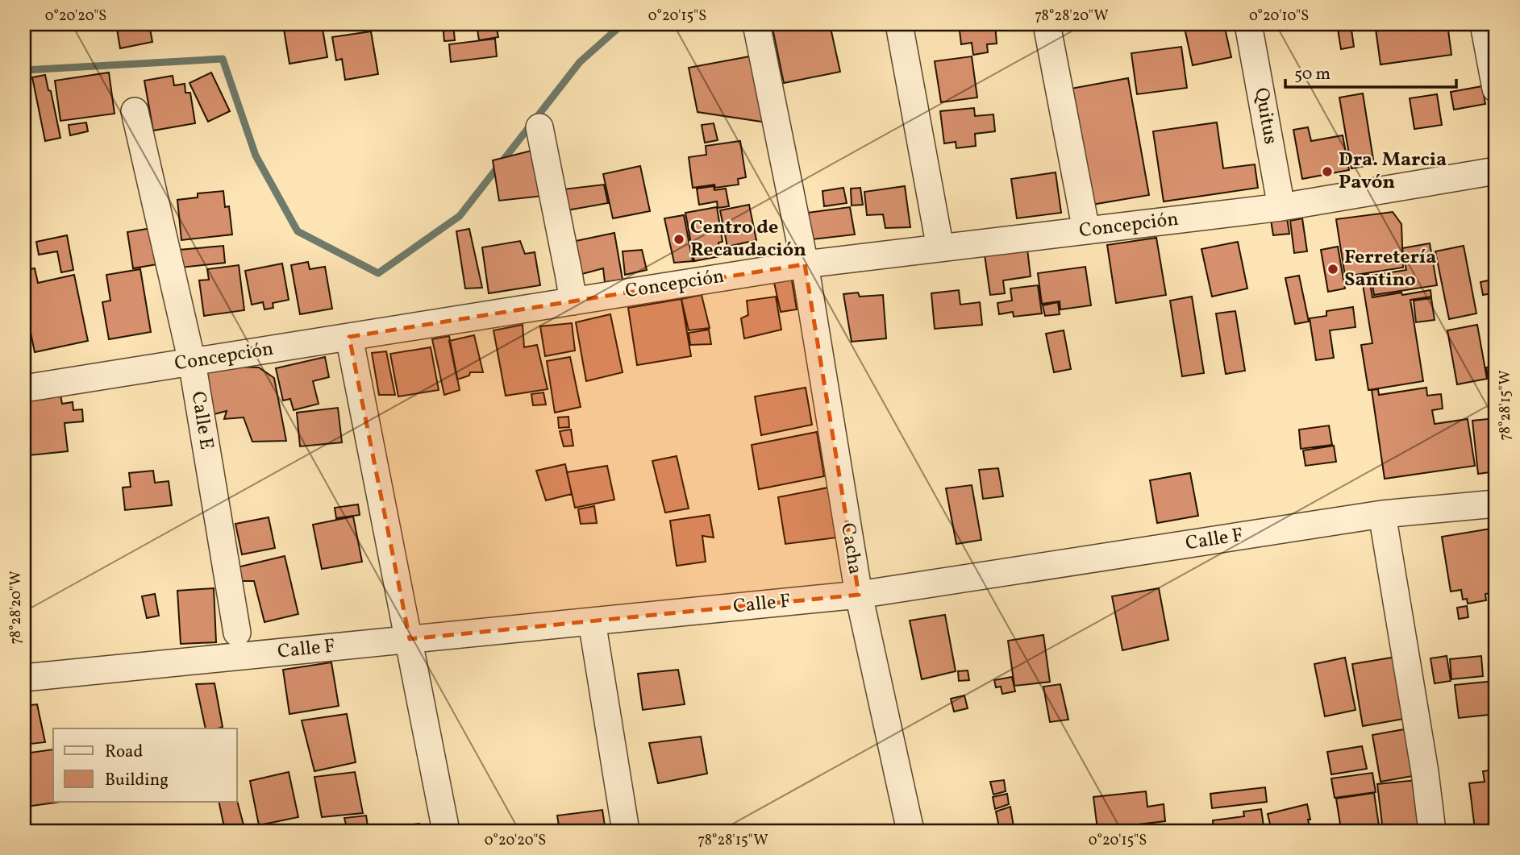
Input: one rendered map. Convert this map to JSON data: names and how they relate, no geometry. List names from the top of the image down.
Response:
{
  "streets": {
    "street": [
      "Quitus",
      "Concepción",
      "Calle E",
      "Calle F",
      "Cacha"
    ]
  },
  "crossings": [
    ["Quitus", "Concepción"],
    ["Concepción", "Calle E"],
    ["Concepción", "Cacha"],
    ["Calle F", "Cacha"]
  ],
  "places": ["Dra. Marcia Pavón", "Centro de Recaudación", "Ferretería Santino"],
  "legend": ["Road", "Building"],
  "scale_bar": "50 m",
  "coordinates": [
    "0°20'20\"S",
    "0°20'15\"S",
    "78°28'20\"W",
    "0°20'10\"S",
    "78°28'15\"W"
  ]
}
